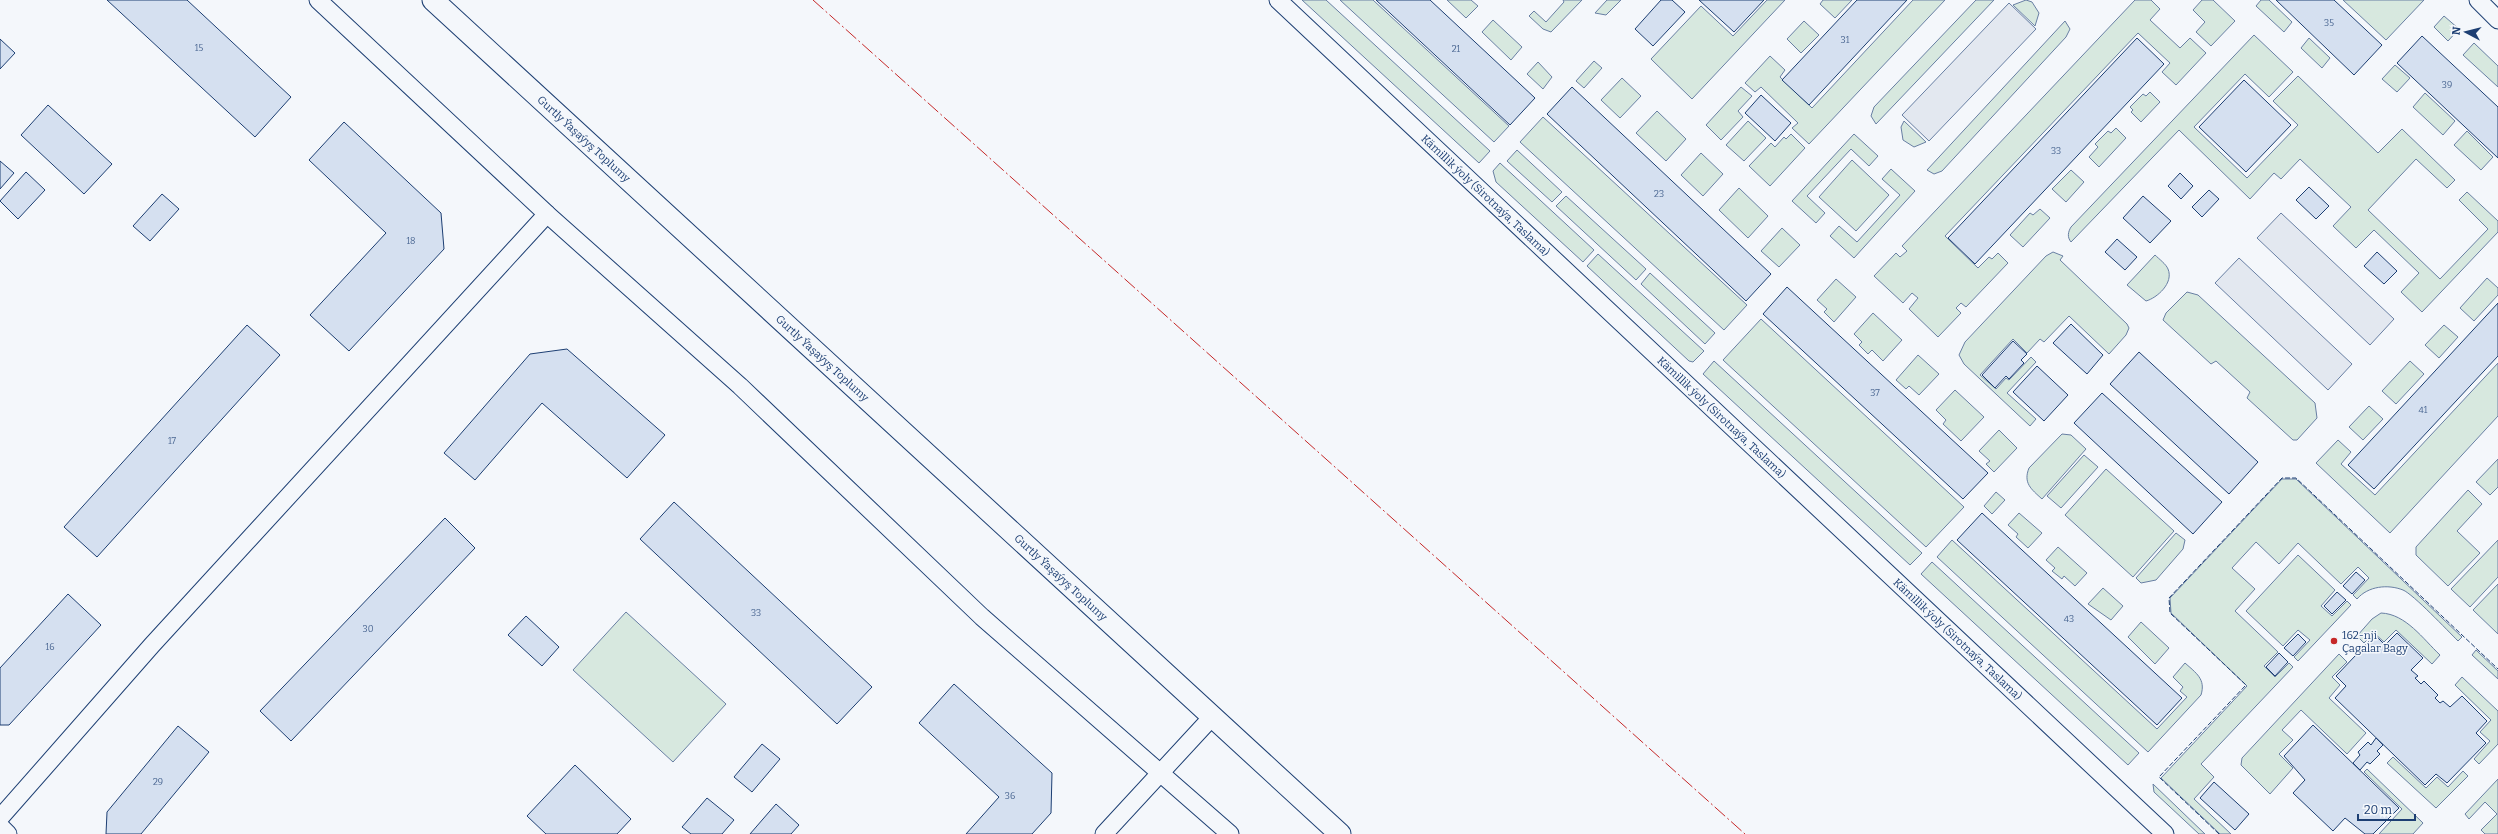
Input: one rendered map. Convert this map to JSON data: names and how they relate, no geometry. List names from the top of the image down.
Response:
{
  "streets": {
    "street": ["Gurtly Ýaşaýyş Toplumy", "Kämillik ýoly (Sirotnaýa, Taslama)"]
  },
  "places": ["162-nji Çagalar Bagy"],
  "house_numbers": [
    "35",
    "31",
    "15",
    "21",
    "39",
    "33",
    "23",
    "18",
    "37",
    "41",
    "17",
    "33",
    "43",
    "30",
    "16",
    "29",
    "36"
  ],
  "scale_bar": "20 m",
  "north": "left"
}
